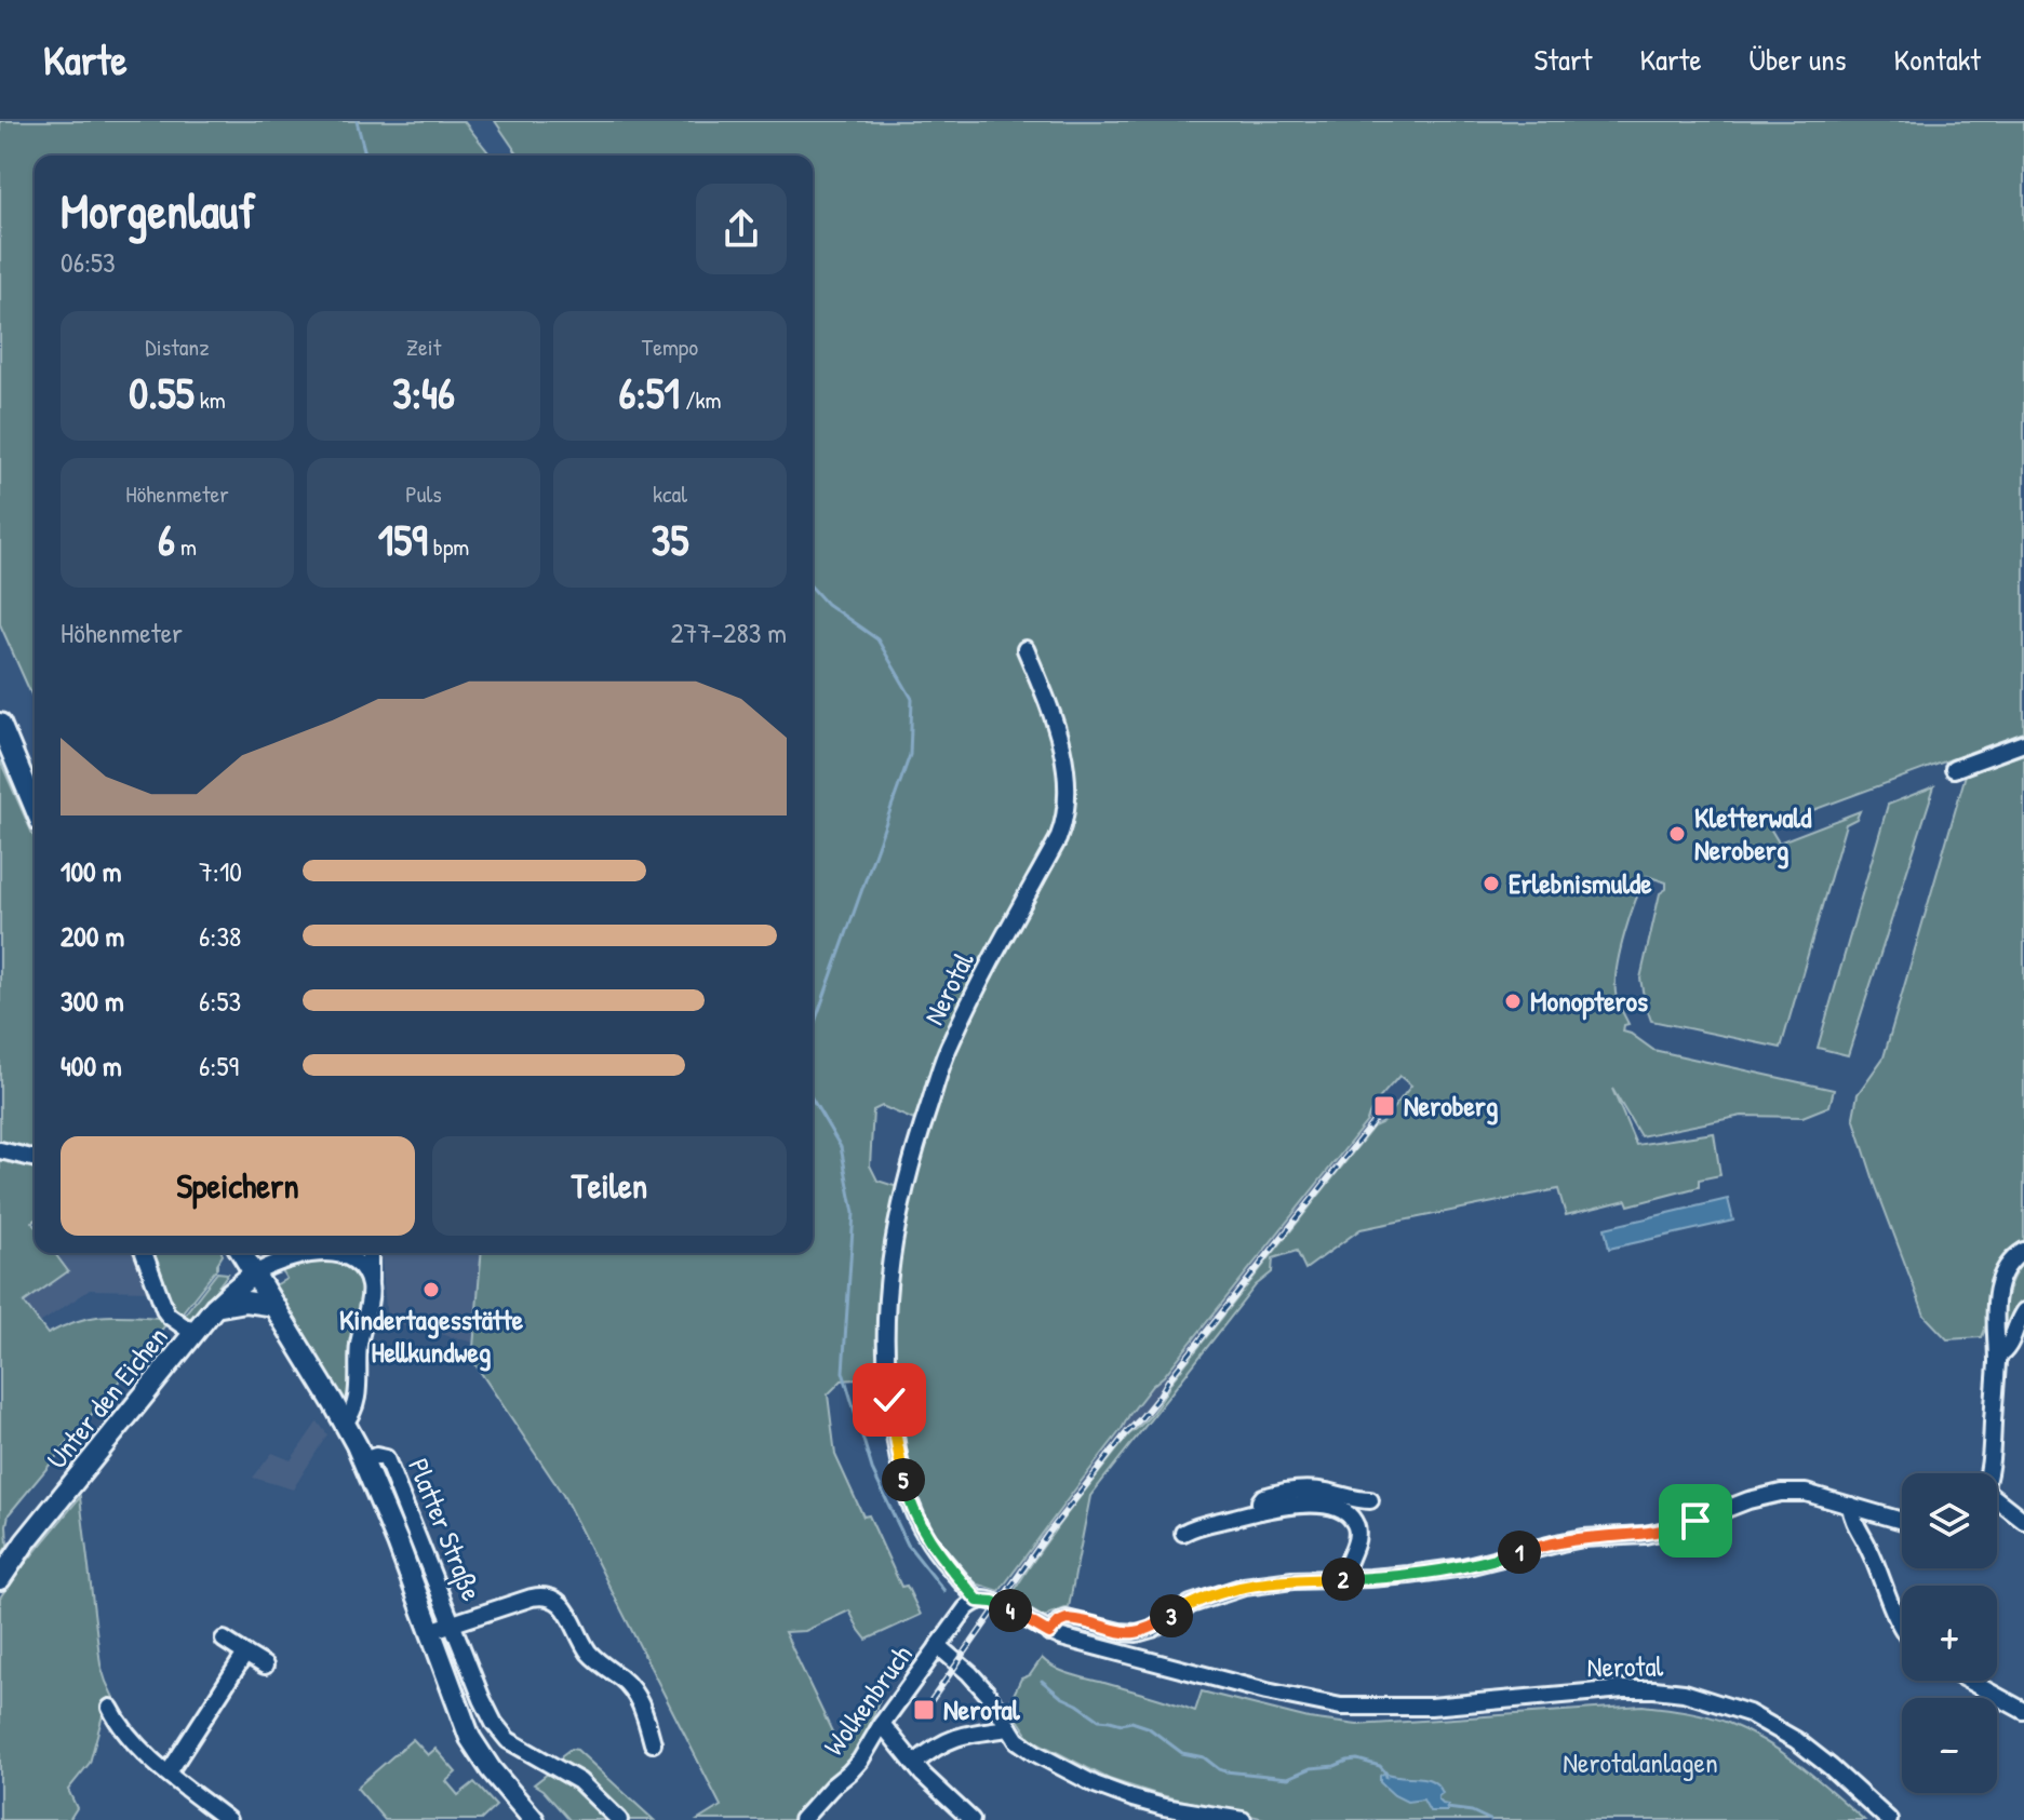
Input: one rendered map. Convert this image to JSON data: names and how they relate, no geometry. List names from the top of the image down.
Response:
{
  "streets": {
    "main road": ["Unter den Eichen", "Platter Straße"],
    "street": ["Nerotal", "Wolkenbruch"]
  },
  "crossings": [
    ["Unter den Eichen", "Platter Straße"]
  ],
  "parks": ["Nerotalanlagen"],
  "places": {
    "other": [
      "Kletterwald Neroberg",
      "Erlebnismulde",
      "Monopteros",
      "Kindertagesstätte Hellkundweg"
    ],
    "transit": ["Neroberg", "Nerotal"]
  },
  "page": {
    "header": "Karte",
    "nav": [
      "Start",
      "Karte",
      "Über uns",
      "Kontakt"
    ],
    "heading": ["Morgenlauf", "06:53"],
    "stats": [
      ["Distanz", "0.55 km"],
      ["Zeit", "3:46"],
      ["Tempo", "6:51 /km"],
      ["Höhenmeter", "6 m"],
      ["Puls", "159 bpm"],
      ["kcal", "35"]
    ],
    "chart": ["Höhenmeter", "277–283 m"],
    "list": [
      {
        "name": "100 m",
        "note": "7:10"
      },
      {
        "name": "200 m",
        "note": "6:38"
      },
      {
        "name": "300 m",
        "note": "6:53"
      },
      {
        "name": "400 m",
        "note": "6:59"
      }
    ],
    "buttons": ["Speichern", "Teilen"],
    "pins": [
      "5",
      "1",
      "2",
      "4",
      "3"
    ],
    "map_buttons": ["+", "−"]
  }
}
